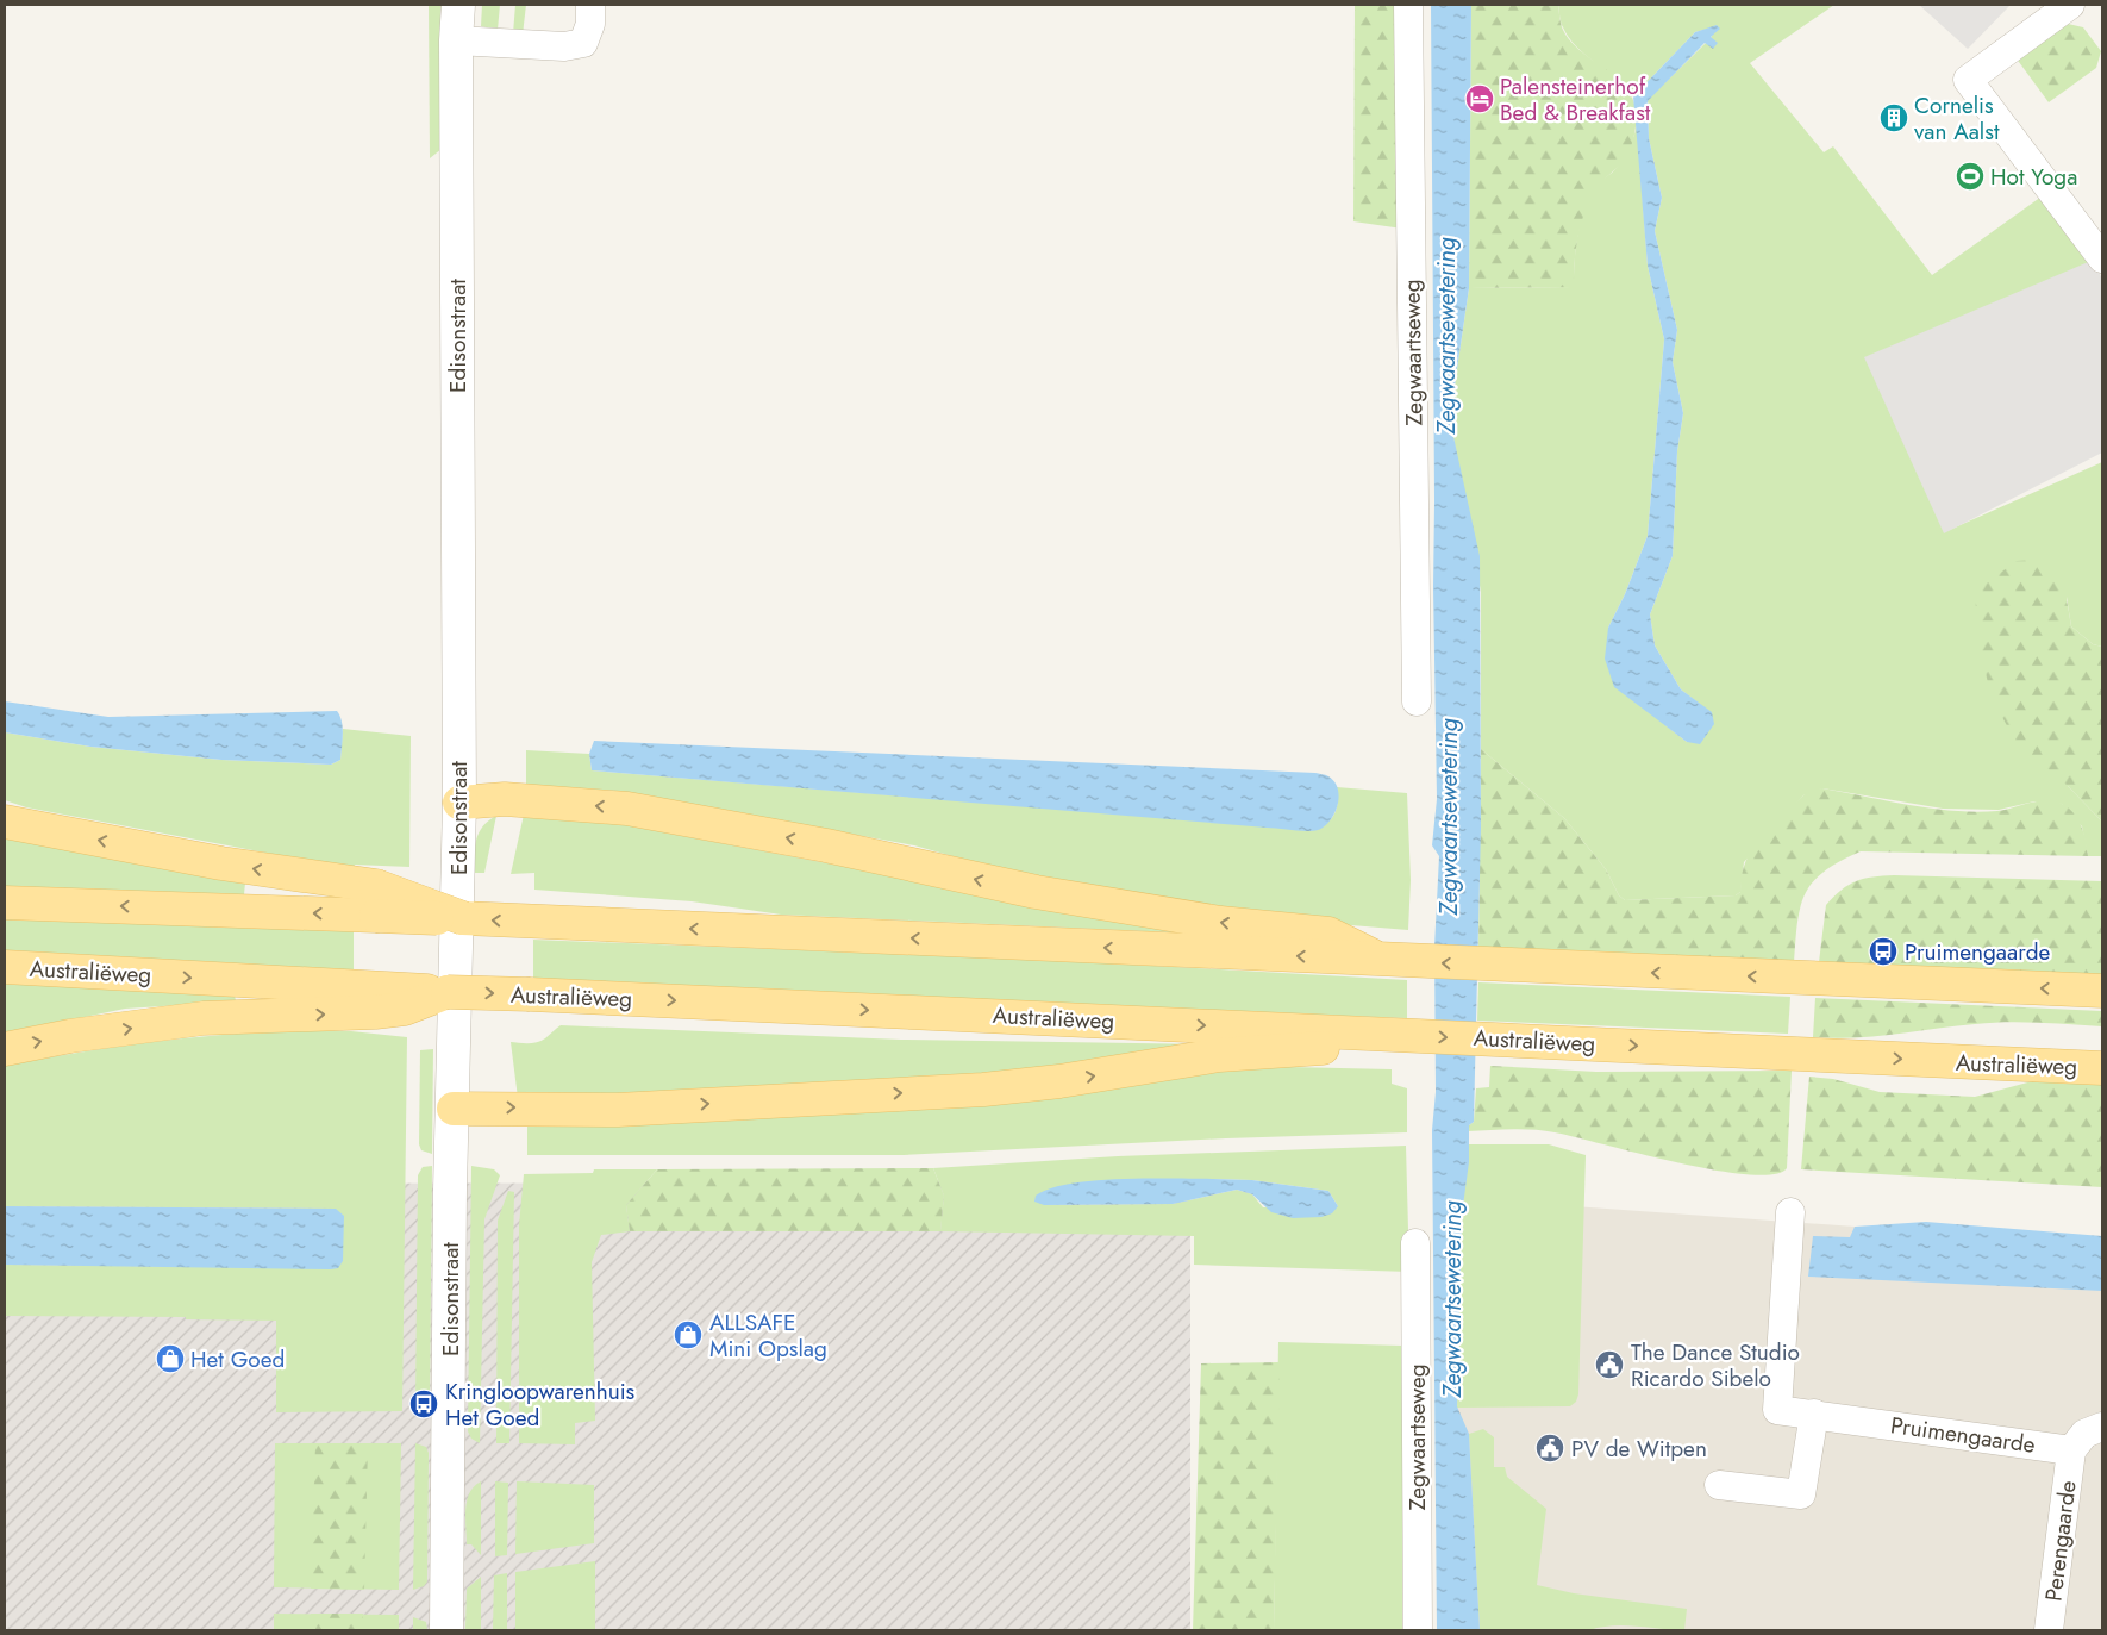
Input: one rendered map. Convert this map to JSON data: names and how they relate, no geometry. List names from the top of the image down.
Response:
{
  "streets": {
    "main road": ["Australiëweg"],
    "street": [
      "Edisonstraat",
      "Zegwaartseweg",
      "Pruimengaarde",
      "Perengaarde"
    ]
  },
  "crossings": [
    ["Pruimengaarde", "Perengaarde"]
  ],
  "water": ["Zegwaartsewetering"],
  "places": {
    "hotel": ["Palensteinerhof Bed & Breakfast"],
    "building": ["Cornelis van Aalst"],
    "sports": ["Hot Yoga"],
    "bus stop": ["Pruimengaarde", "Kringloopwarenhuis Het Goed"],
    "shop": ["ALLSAFE Mini Opslag", "Het Goed"],
    "public building": ["The Dance Studio Ricardo Sibelo", "PV de Witpen"]
  }
}
